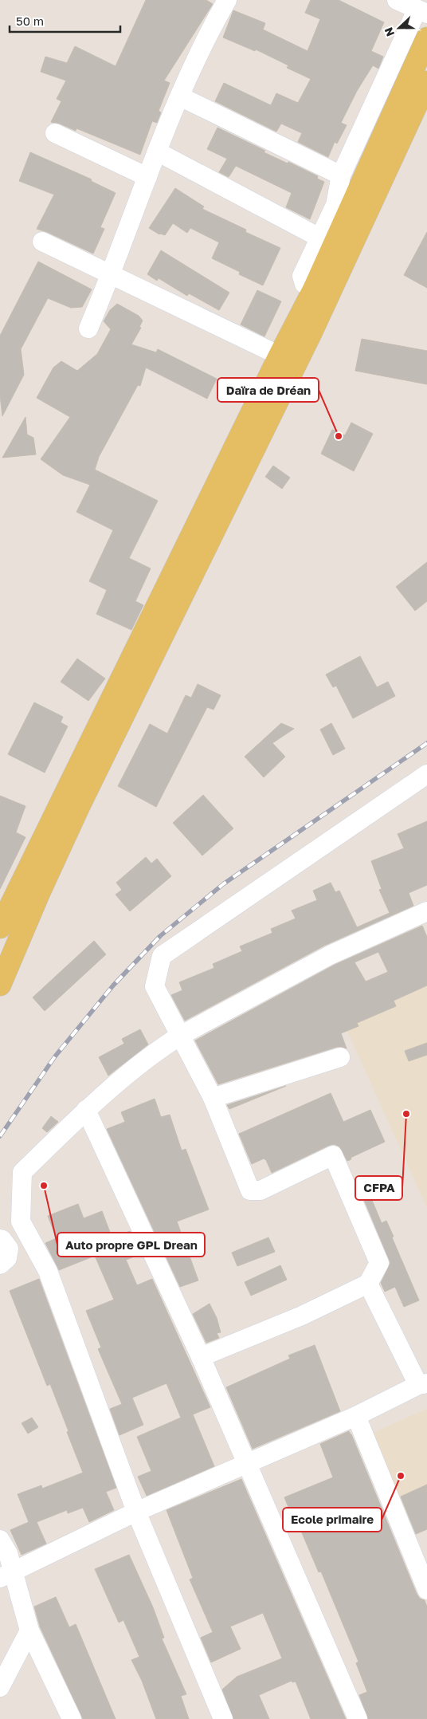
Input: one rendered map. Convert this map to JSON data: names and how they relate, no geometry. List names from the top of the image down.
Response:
{
  "places": [
    "Daïra de Dréan",
    "CFPA",
    "Auto propre GPL Drean",
    "Ecole primaire"
  ],
  "scale_bar": "50 m",
  "north": "left"
}
